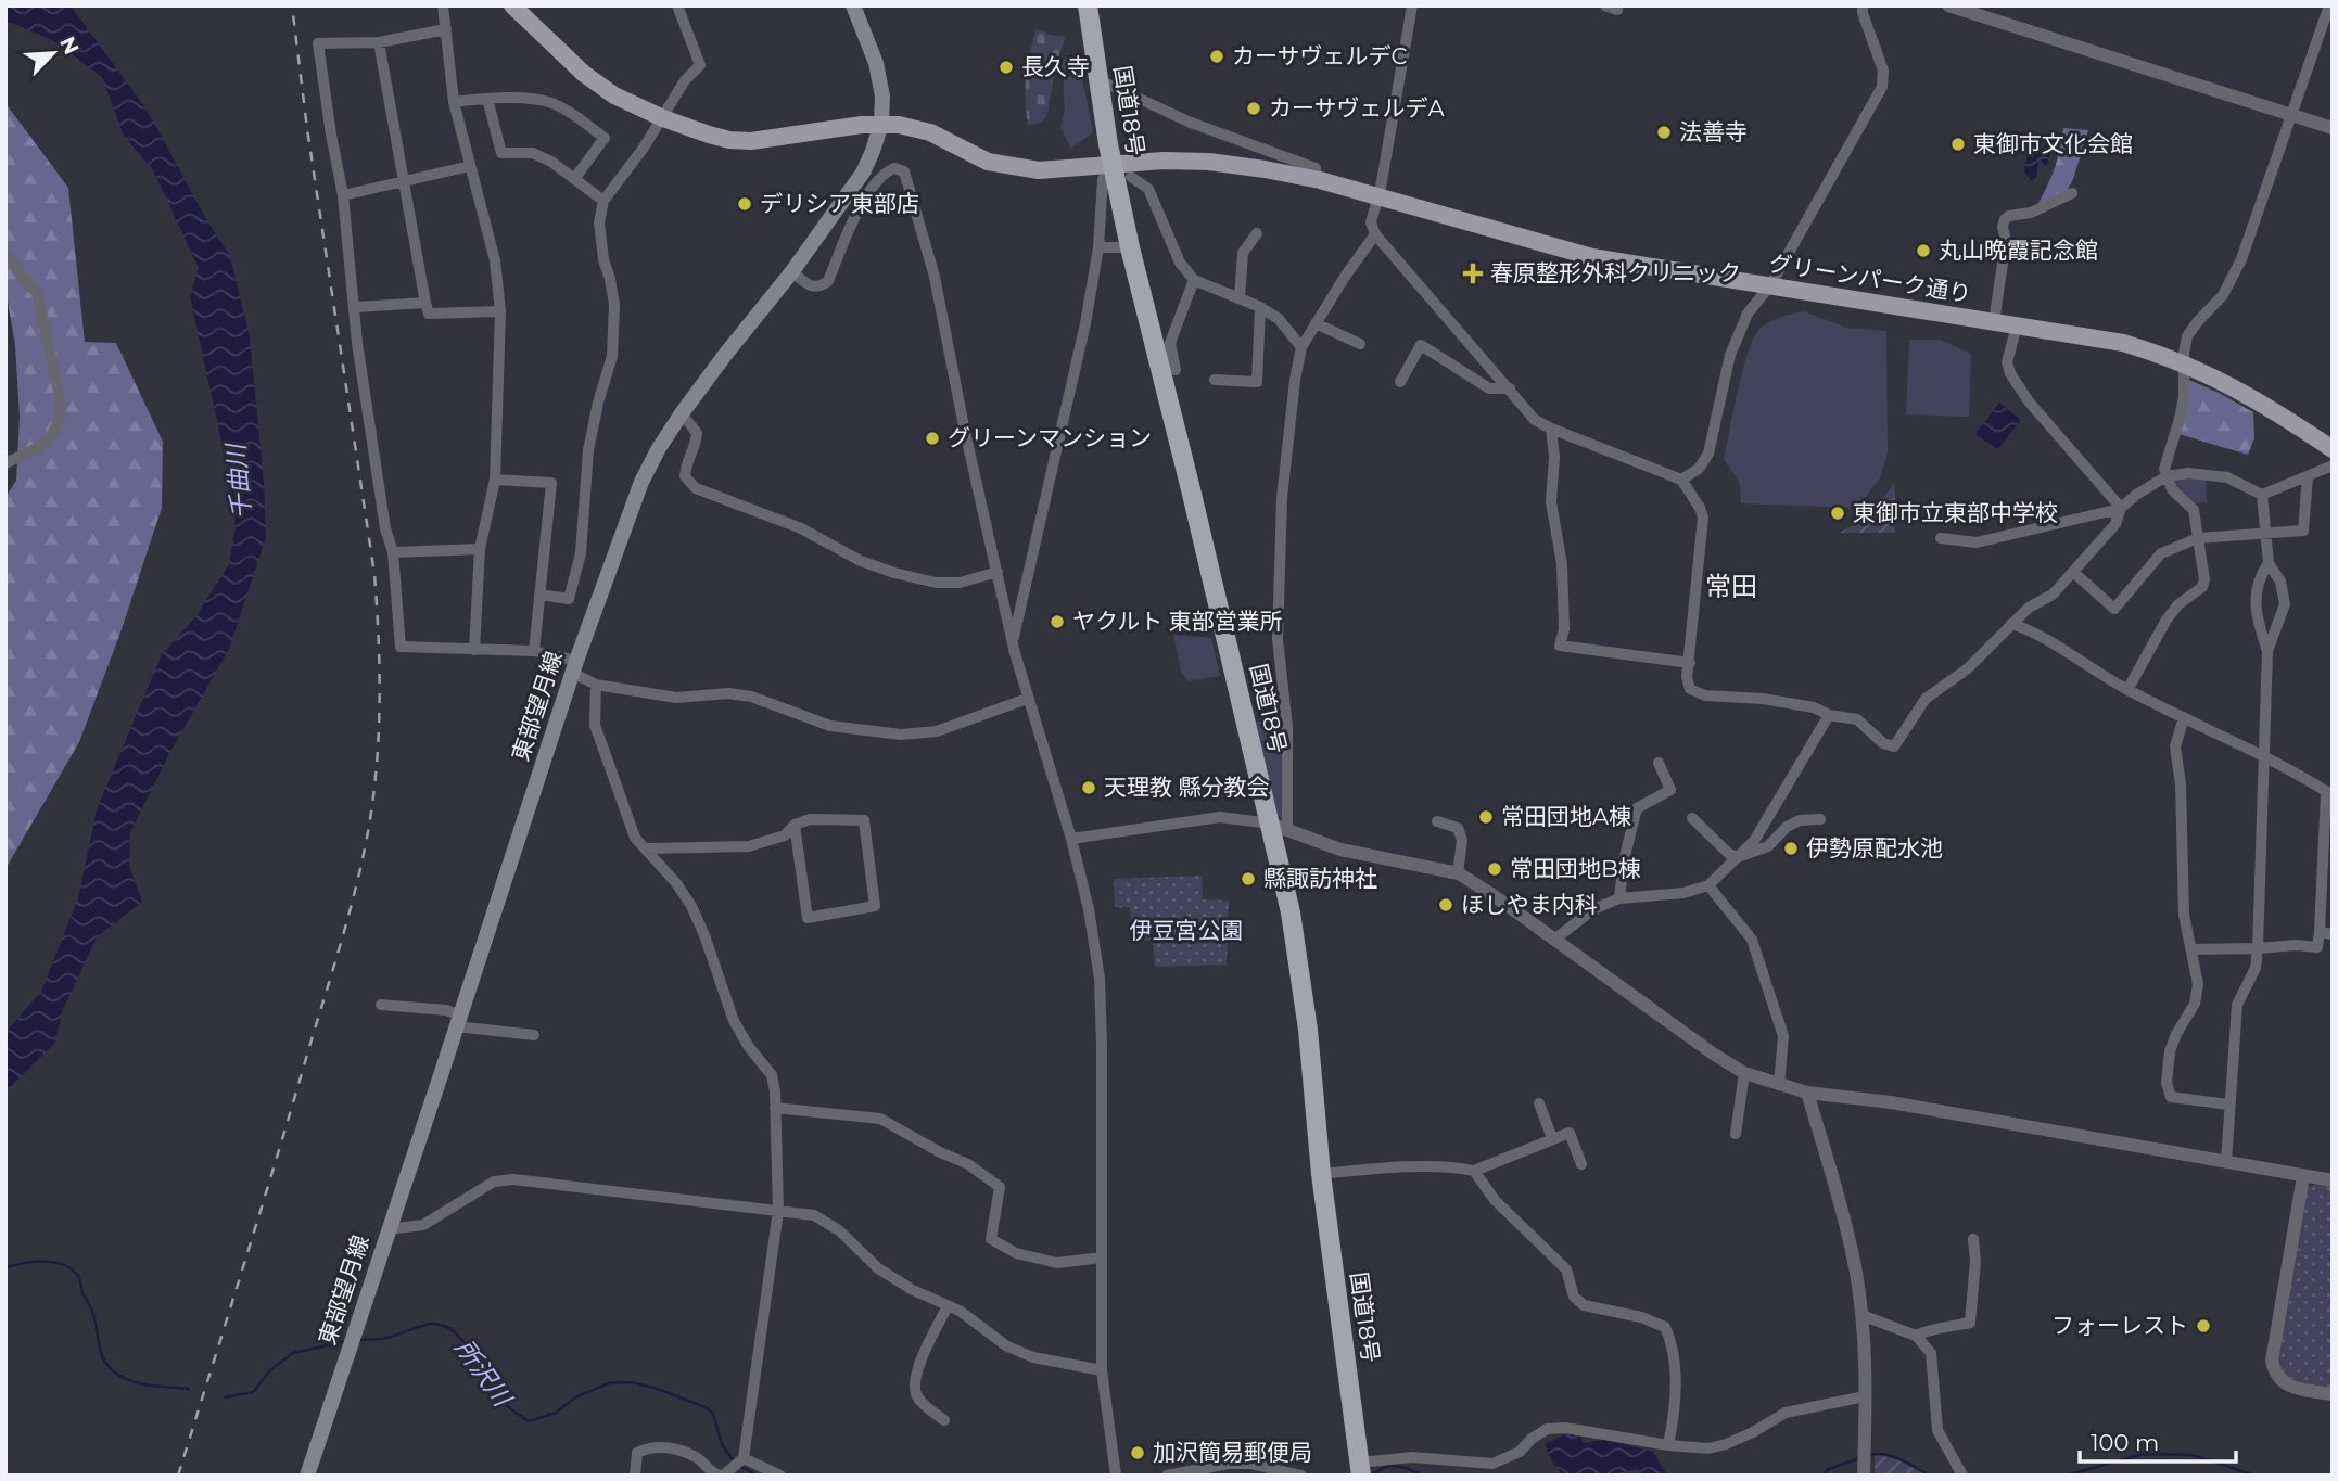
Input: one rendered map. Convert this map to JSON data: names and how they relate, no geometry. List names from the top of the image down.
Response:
{
  "streets": {
    "highway": ["国道18号"],
    "main road": ["グリーンパーク通り", "東部望月線"]
  },
  "crossings": [
    ["国道18号", "グリーンパーク通り"],
    ["グリーンパーク通り", "東部望月線"]
  ],
  "districts": ["常田"],
  "water": ["千曲川", "所沢川"],
  "parks": ["伊豆宮公園"],
  "places": {
    "other": [
      "カーサヴェルデC",
      "長久寺",
      "カーサヴェルデA",
      "法善寺",
      "東御市文化会館",
      "デリシア東部店",
      "丸山晩霞記念館",
      "グリーンマンション",
      "東御市立東部中学校",
      "ヤクルト 東部営業所",
      "天理教 縣分教会",
      "常田団地A棟",
      "伊勢原配水池",
      "常田団地B棟",
      "縣諏訪神社",
      "ほしやま内科",
      "フォーレスト",
      "加沢簡易郵便局"
    ],
    "health": ["春原整形外科クリニック"]
  },
  "scale_bar": "100 m",
  "north": "top right"
}
